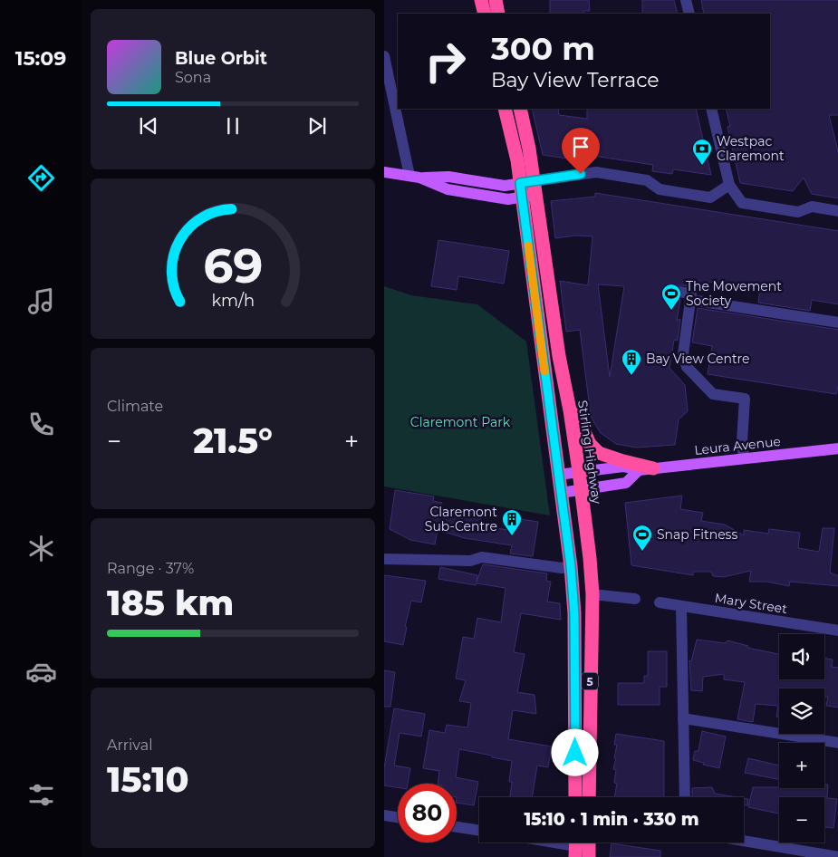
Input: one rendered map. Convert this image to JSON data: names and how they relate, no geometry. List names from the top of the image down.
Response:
{
  "streets": {
    "highway": ["Stirling Highway", "5"],
    "main road": ["Leura Avenue"],
    "street": ["Mary Street"]
  },
  "crossings": [
    ["Leura Avenue", "Stirling Highway"],
    ["Leura Avenue", "5"]
  ],
  "parks": ["Claremont Park"],
  "places": {
    "bank": ["Westpac Claremont"],
    "sports": ["The Movement Society", "Snap Fitness"],
    "building": ["Bay View Centre", "Claremont Sub-Centre"]
  },
  "page": {
    "tabs": "15:09",
    "turn": ["300 m", "Bay View Terrace"],
    "song": ["Blue Orbit", "Sona"],
    "tile": [
      "Climate",
      ["Range · 37%", "185 km"],
      ["Arrival", "15:10"]
    ],
    "heat": ["−", "21.5°", "+"],
    "map_buttons": ["+", "−"],
    "limit": "80",
    "trip": "15:10 · 1 min · 330 m",
    "gauge": ["69", "km/h"]
  }
}
